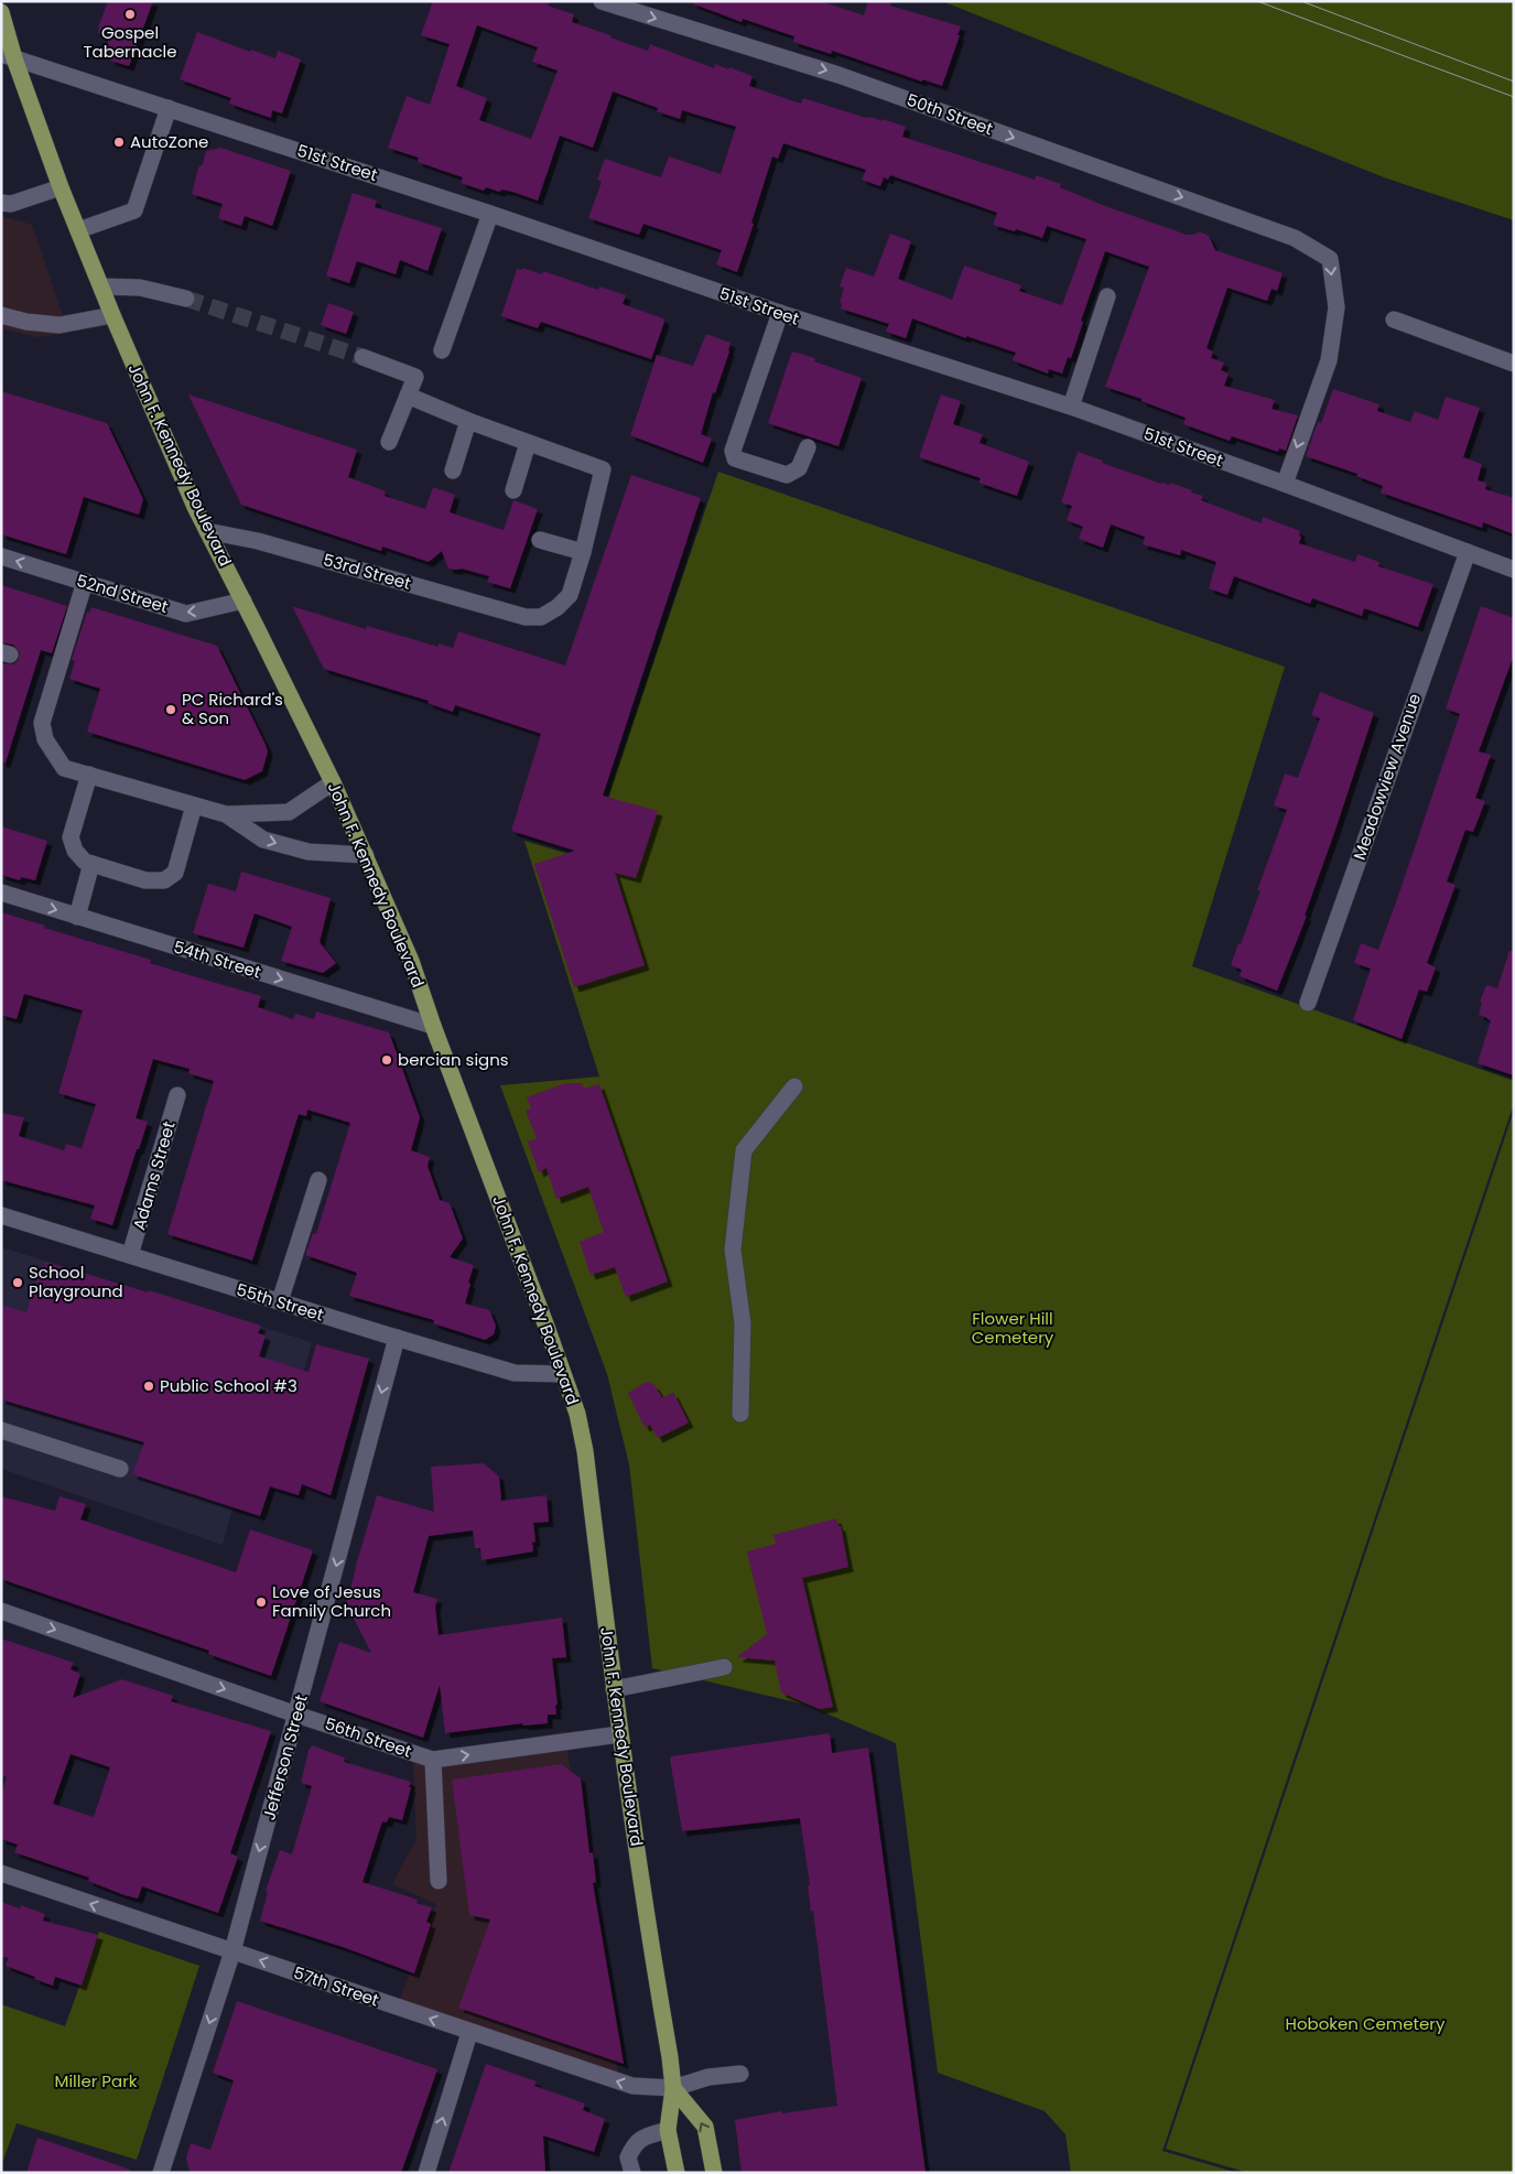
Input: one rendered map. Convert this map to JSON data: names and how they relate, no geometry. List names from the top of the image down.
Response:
{
  "streets": {
    "main road": ["John F. Kennedy Boulevard"],
    "street": [
      "50th Street",
      "51st Street",
      "53rd Street",
      "52nd Street",
      "Meadowview Avenue",
      "54th Street",
      "Adams Street",
      "55th Street",
      "56th Street",
      "Jefferson Street",
      "57th Street"
    ]
  },
  "crossings": [
    ["50th Street", "51st Street"],
    ["51st Street", "John F. Kennedy Boulevard"],
    ["51st Street", "Meadowview Avenue"],
    ["John F. Kennedy Boulevard", "53rd Street"],
    ["John F. Kennedy Boulevard", "52nd Street"],
    ["John F. Kennedy Boulevard", "54th Street"],
    ["John F. Kennedy Boulevard", "55th Street"],
    ["John F. Kennedy Boulevard", "56th Street"],
    ["John F. Kennedy Boulevard", "57th Street"],
    ["Adams Street", "55th Street"],
    ["55th Street", "Jefferson Street"],
    ["56th Street", "Jefferson Street"],
    ["Jefferson Street", "57th Street"]
  ],
  "one_way": [
    "50th Street",
    "52nd Street",
    "56th Street",
    "Jefferson Street",
    "57th Street"
  ],
  "parks": ["Flower Hill Cemetery", "Hoboken Cemetery", "Miller Park"],
  "places": [
    "Gospel Tabernacle",
    "AutoZone",
    "PC Richard's & Son",
    "bercian signs",
    "School Playground",
    "Public School #3",
    "Love of Jesus Family Church"
  ]
}
